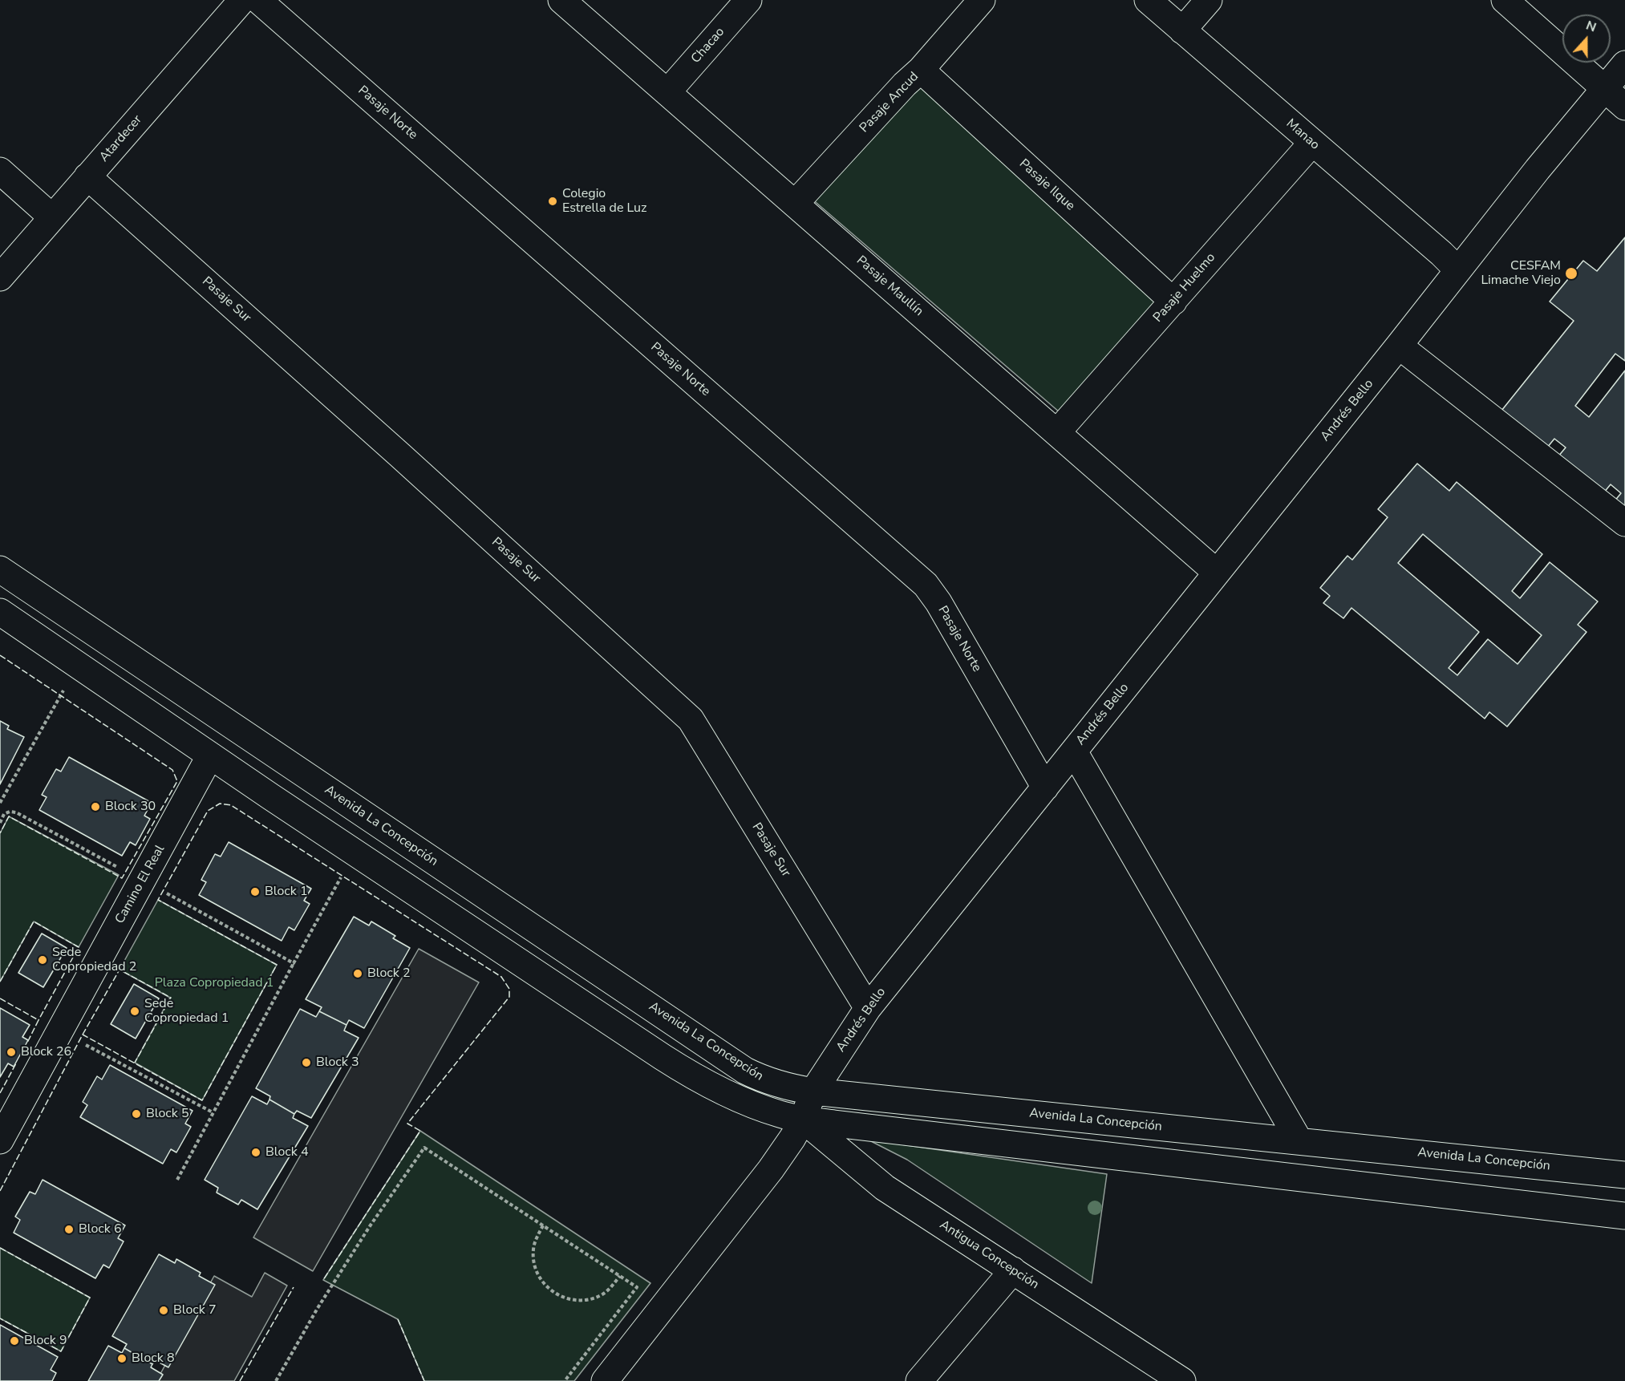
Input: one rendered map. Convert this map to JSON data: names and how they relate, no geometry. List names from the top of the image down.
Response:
{
  "streets": {
    "street": [
      "Chacao",
      "Pasaje Ancud",
      "Pasaje Norte",
      "Manao",
      "Atardecer",
      "Pasaje Ilque",
      "Pasaje Maullín",
      "Pasaje Huelmo",
      "Pasaje Sur",
      "Andrés Bello",
      "Avenida La Concepción",
      "Camino El Real",
      "Antigua Concepción"
    ]
  },
  "crossings": [
    ["Chacao", "Pasaje Maullín"],
    ["Pasaje Ancud", "Pasaje Ilque"],
    ["Pasaje Ancud", "Pasaje Maullín"],
    ["Pasaje Norte", "Andrés Bello"],
    ["Manao", "Pasaje Huelmo"],
    ["Manao", "Andrés Bello"],
    ["Atardecer", "Pasaje Sur"],
    ["Pasaje Ilque", "Pasaje Huelmo"],
    ["Pasaje Maullín", "Pasaje Huelmo"],
    ["Pasaje Maullín", "Andrés Bello"],
    ["Pasaje Sur", "Andrés Bello"],
    ["Andrés Bello", "Avenida La Concepción"],
    ["Andrés Bello", "Antigua Concepción"],
    ["Avenida La Concepción", "Camino El Real"],
    ["Avenida La Concepción", "Antigua Concepción"]
  ],
  "parks": ["Plaza Copropiedad 1"],
  "places": [
    "Colegio Estrella de Luz",
    "CESFAM Limache Viejo",
    "Block 30",
    "Block 1",
    "Sede Copropiedad 2",
    "Block 2",
    "Sede Copropiedad 1",
    "Block 26",
    "Block 3",
    "Block 5",
    "Block 4",
    "Block 6",
    "Block 7",
    "Block 9",
    "Block 8"
  ],
  "north": "top"
}
